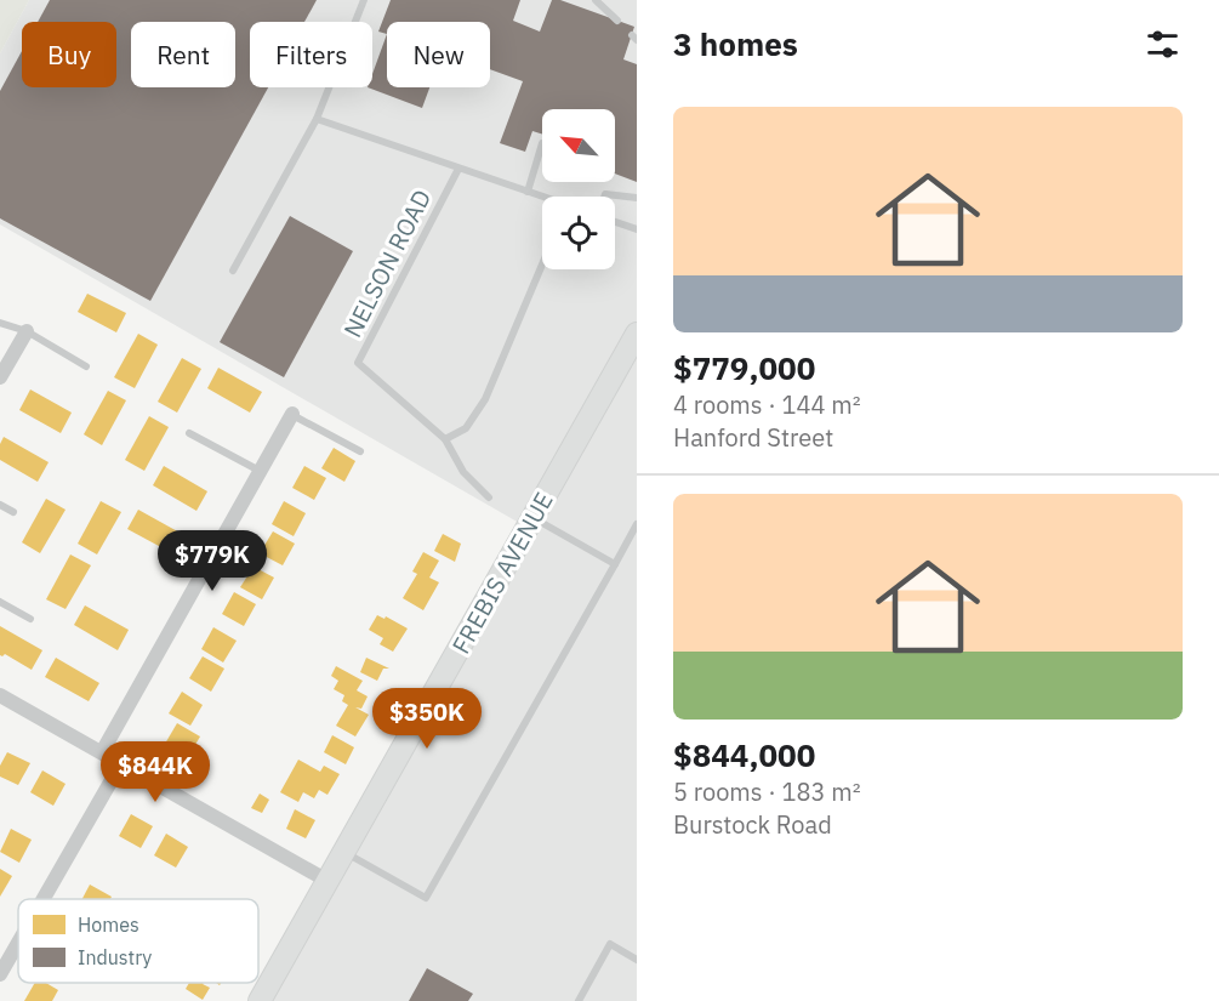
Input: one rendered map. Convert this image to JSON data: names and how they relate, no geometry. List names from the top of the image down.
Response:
{
  "streets": {
    "main road": ["FREBIS AVENUE"],
    "lane": ["NELSON ROAD"]
  },
  "legend": ["Homes", "Industry"],
  "north": "top left",
  "page": {
    "heading": "3 homes",
    "chip": [
      "Buy",
      "Rent",
      "Filters",
      "New"
    ],
    "list": [
      {
        "name": "$779,000",
        "note": "4 rooms · 144 m² · Hanford Street"
      },
      {
        "name": "$844,000",
        "note": "5 rooms · 183 m² · Burstock Road"
      }
    ],
    "price": ["$779K", "$350K", "$844K"]
  }
}
